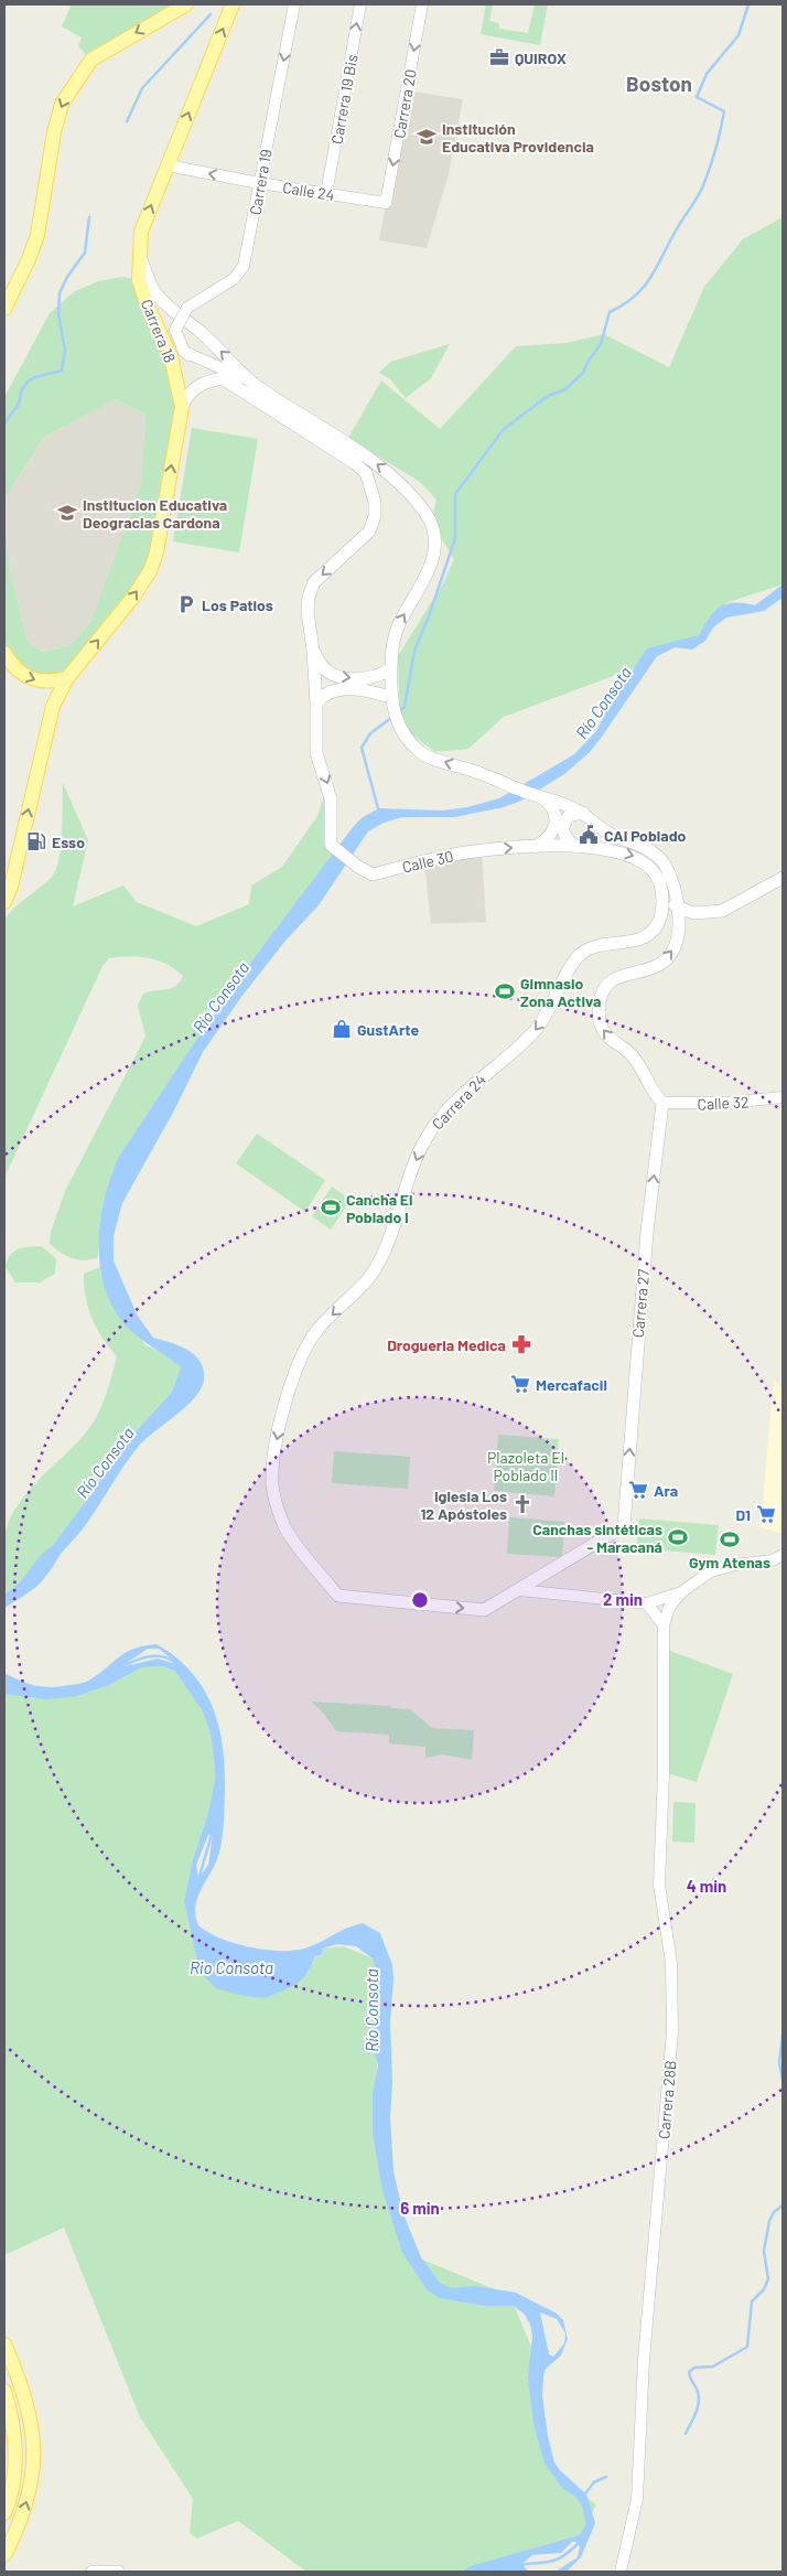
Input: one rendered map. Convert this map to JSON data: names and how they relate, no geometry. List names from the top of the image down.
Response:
{
  "streets": {
    "main road": [
      "Carrera 18",
      "Calle 30",
      "Carrera 24",
      "Carrera 27"
    ],
    "street": [
      "Carrera 19 Bis",
      "Carrera 20",
      "Carrera 19",
      "Calle 24",
      "Calle 32",
      "Carrera 28B"
    ]
  },
  "crossings": [
    ["Carrera 19 Bis", "Calle 24"],
    ["Carrera 20", "Calle 24"],
    ["Carrera 19", "Calle 24"],
    ["Calle 24", "Carrera 18"],
    ["Carrera 24", "Carrera 27"],
    ["Calle 32", "Carrera 27"]
  ],
  "one_way": [
    "Carrera 19 Bis",
    "Carrera 20",
    "Carrera 19",
    "Calle 24",
    "Carrera 27"
  ],
  "districts": ["Boston"],
  "water": ["Río Consota", "Rio Consota"],
  "parks": ["Plazoleta El Poblado II"],
  "places": {
    "office": ["QUIROX"],
    "school or university": ["Institución Educativa Providencia", "Institucion Educativa Deogracias Cardona"],
    "parking": ["Los Patios"],
    "public building": ["CAI Poblado"],
    "fuel station": ["Esso"],
    "sports": [
      "Gimnasio Zona Activa",
      "Cancha El Poblado I",
      "Canchas sintéticas - Maracaná",
      "Gym Atenas"
    ],
    "shop": ["GustArte"],
    "pharmacy": ["Drogueria Medica"],
    "supermarket": ["Mercafacil", "Ara", "D1"],
    "church": ["Iglesia Los 12 Apóstoles"]
  },
  "rings": ["2 min", "4 min", "6 min"]
}
